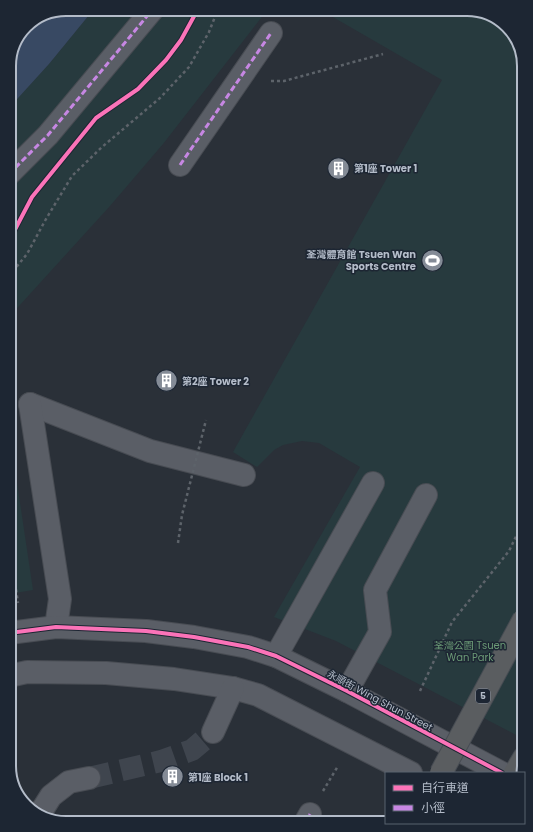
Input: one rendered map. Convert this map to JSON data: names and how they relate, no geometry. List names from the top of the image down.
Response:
{
  "streets": {
    "highway": ["5"],
    "street": ["永順街 Wing Shun Street"]
  },
  "parks": ["荃灣公園 Tsuen Wan Park"],
  "places": {
    "building": ["第1座 Tower 1", "第2座 Tower 2", "第1座 Block 1"],
    "sports": ["荃灣體育館 Tsuen Wan Sports Centre"]
  },
  "legend": ["自行車道", "小徑"]
}
